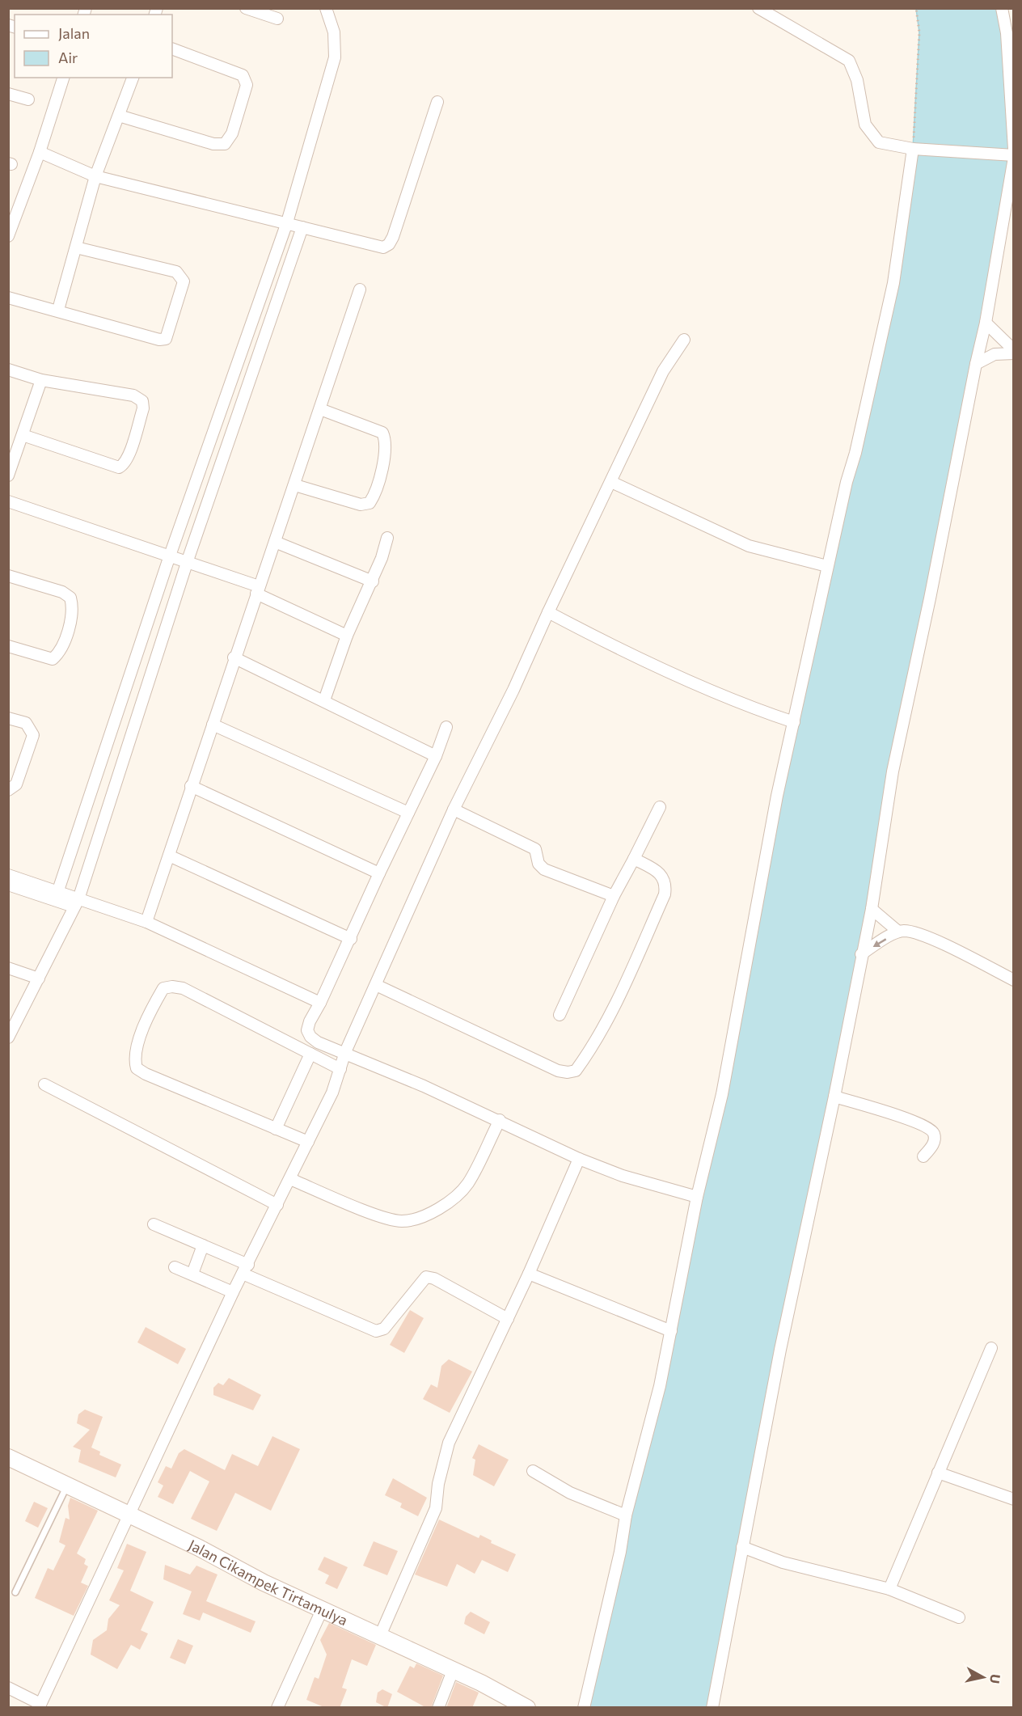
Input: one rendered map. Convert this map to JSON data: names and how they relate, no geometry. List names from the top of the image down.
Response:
{
  "streets": {
    "street": ["Jalan Cikampek Tirtamulya"]
  },
  "legend": ["Jalan", "Air"],
  "north": "right"
}
